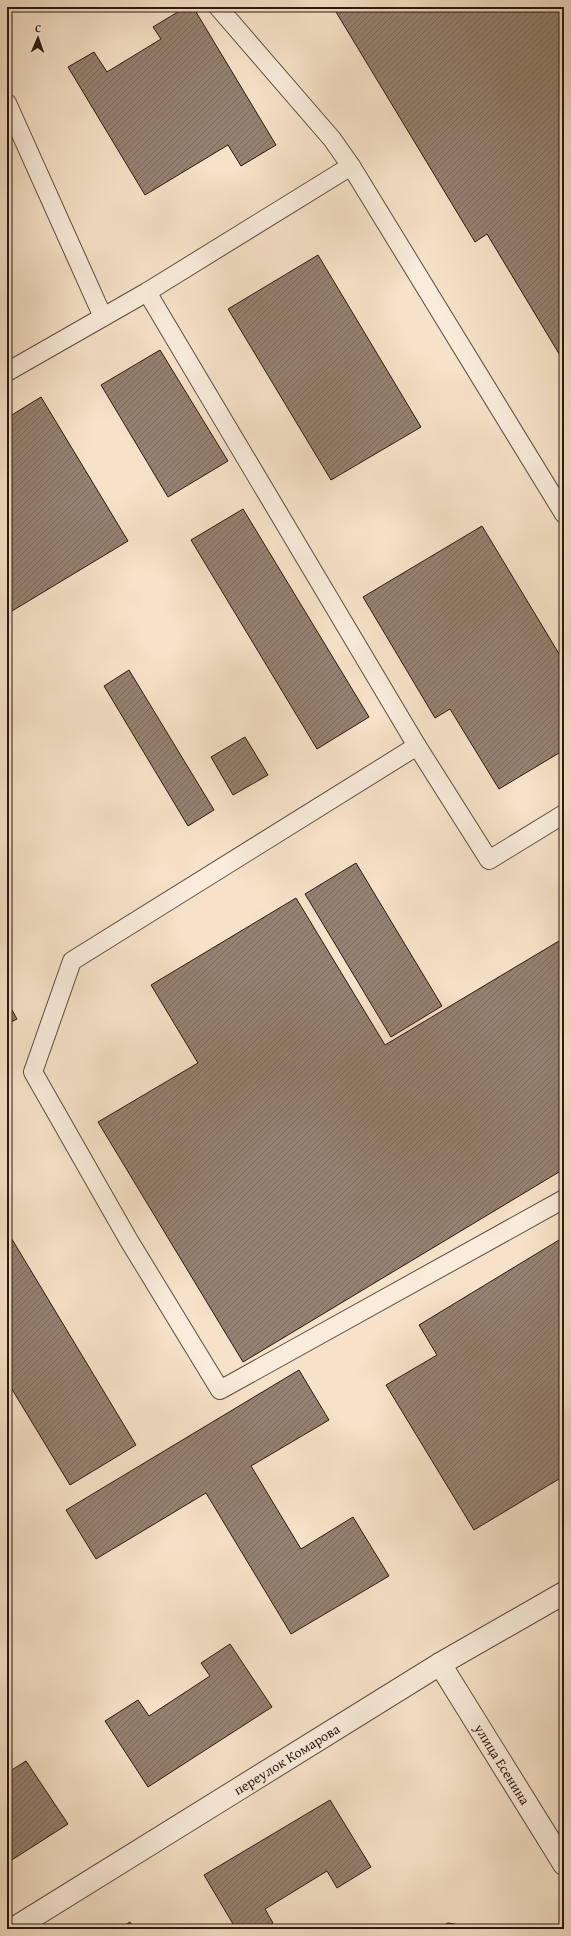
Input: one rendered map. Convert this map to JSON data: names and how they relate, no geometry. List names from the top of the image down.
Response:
{
  "streets": {
    "street": ["переулок Комарова", "улица Есенина"]
  },
  "crossings": [
    ["переулок Комарова", "улица Есенина"]
  ],
  "north": "top"
}
